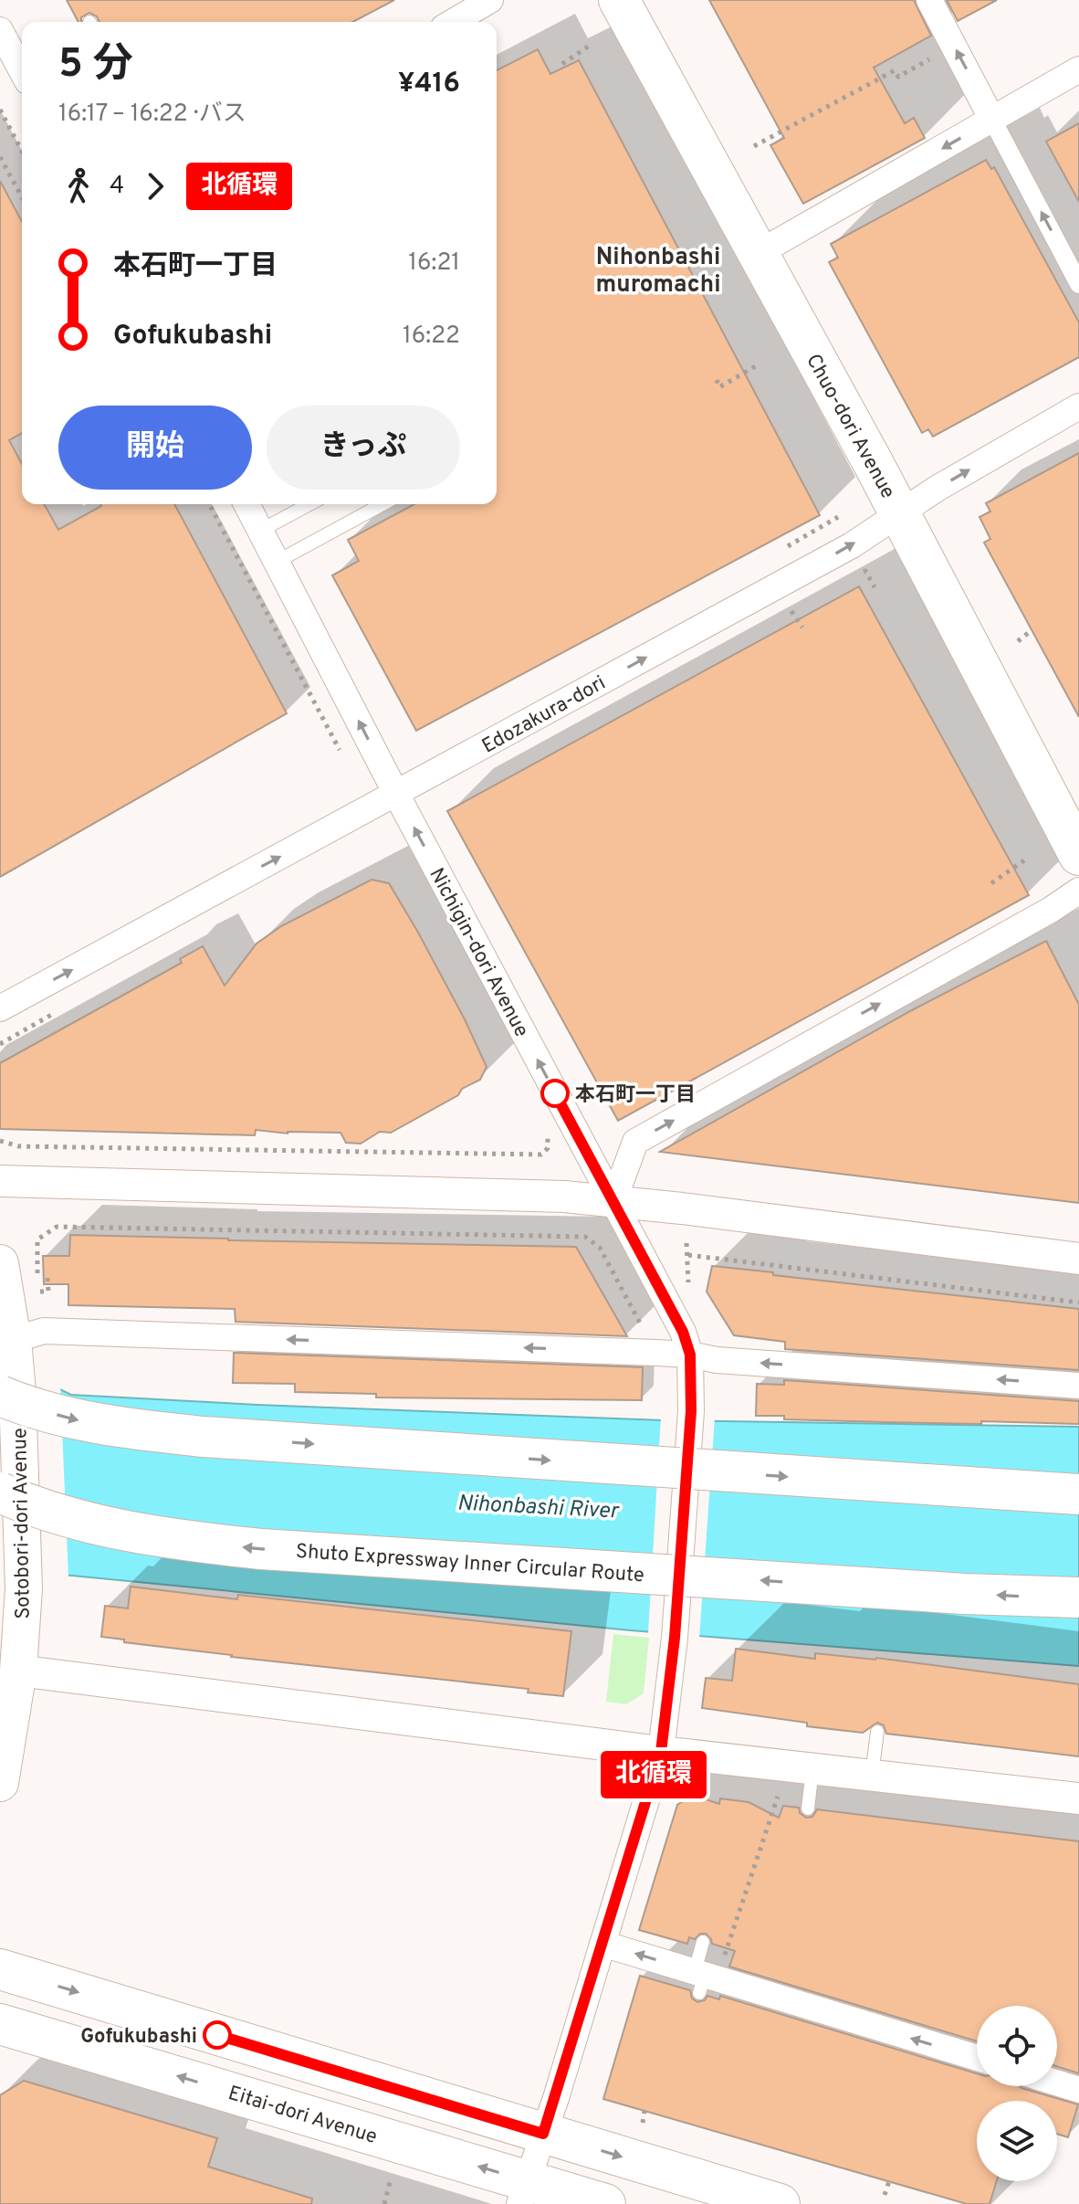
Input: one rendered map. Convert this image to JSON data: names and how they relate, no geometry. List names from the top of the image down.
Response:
{
  "streets": {
    "highway": ["Chuo-dori Avenue", "Shuto Expressway Inner Circular Route", "Eitai-dori Avenue"],
    "main road": ["Sotobori-dori Avenue"],
    "street": ["Edozakura-dori", "Nichigin-dori Avenue"]
  },
  "crossings": [
    ["Chuo-dori Avenue", "Edozakura-dori"],
    ["Edozakura-dori", "Nichigin-dori Avenue"],
    ["Nichigin-dori Avenue", "Eitai-dori Avenue"]
  ],
  "one_way": ["Edozakura-dori", "Nichigin-dori Avenue"],
  "districts": ["Nihonbashi muromachi"],
  "water": ["Nihonbashi River"],
  "places": ["本石町一丁目", "Gofukubashi"],
  "lines": ["bus line 北循環"],
  "page": {
    "on_map": "北循環",
    "heading": ["5 分", "16:17 – 16:22 · バス", "¥416"],
    "legs": ["4", "北循環"],
    "list": [
      {
        "name": "本石町一丁目",
        "value": "16:21"
      },
      {
        "name": "Gofukubashi",
        "value": "16:22"
      }
    ],
    "buttons": ["開始", "きっぷ"]
  }
}
